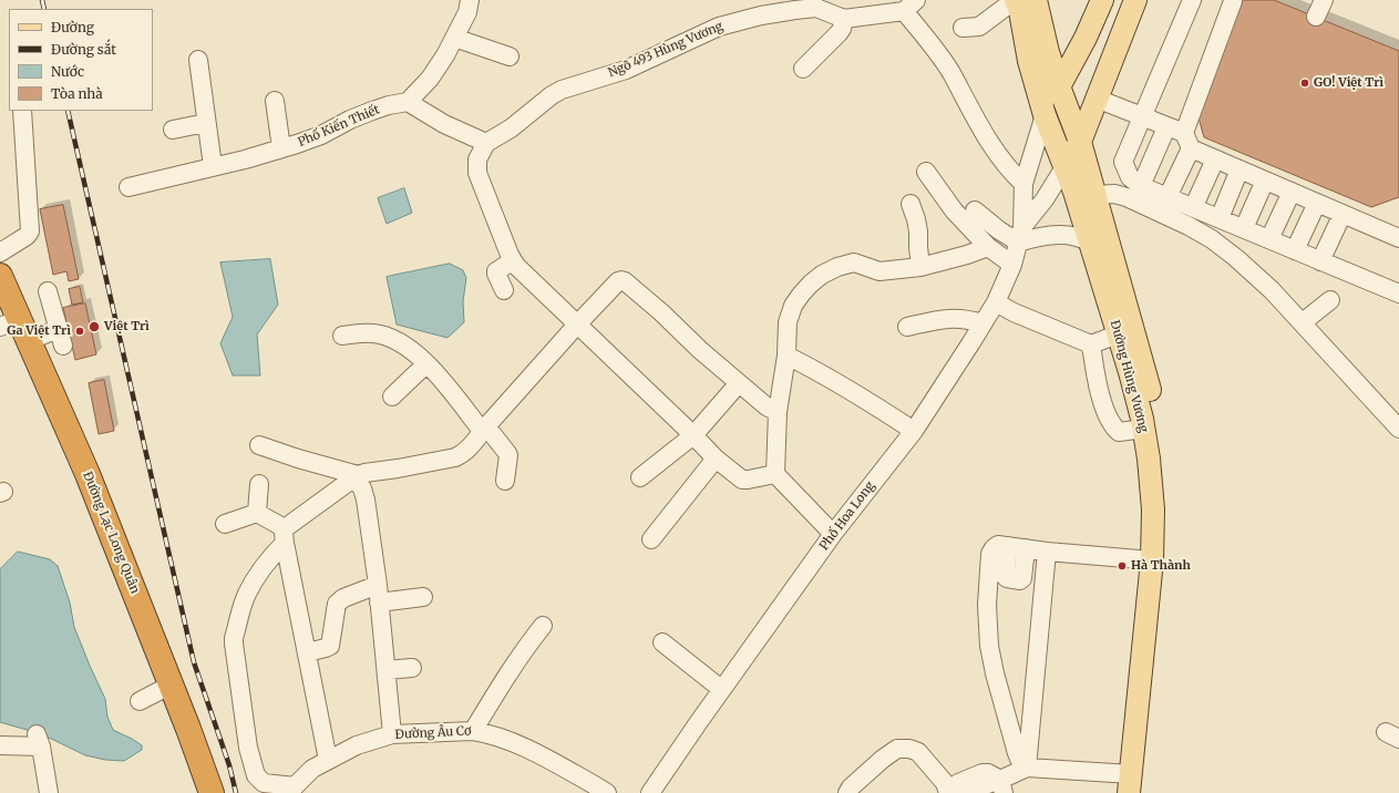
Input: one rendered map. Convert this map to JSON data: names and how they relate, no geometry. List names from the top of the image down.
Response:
{
  "streets": {
    "highway": ["Đường Lạc Long Quân"],
    "main road": ["Đường Hùng Vương"],
    "street": [
      "Ngõ 493 Hùng Vương",
      "Phố Kiến Thiết",
      "Phố Hoa Long",
      "Đường Âu Cơ"
    ]
  },
  "crossings": [
    ["Đường Hùng Vương", "Phố Hoa Long"]
  ],
  "places": [
    "GO! Việt Trì",
    "Việt Trì",
    "Ga Việt Trì",
    "Hà Thành"
  ],
  "legend": [
    "Đường",
    "Đường sắt",
    "Nước",
    "Tòa nhà"
  ]
}
